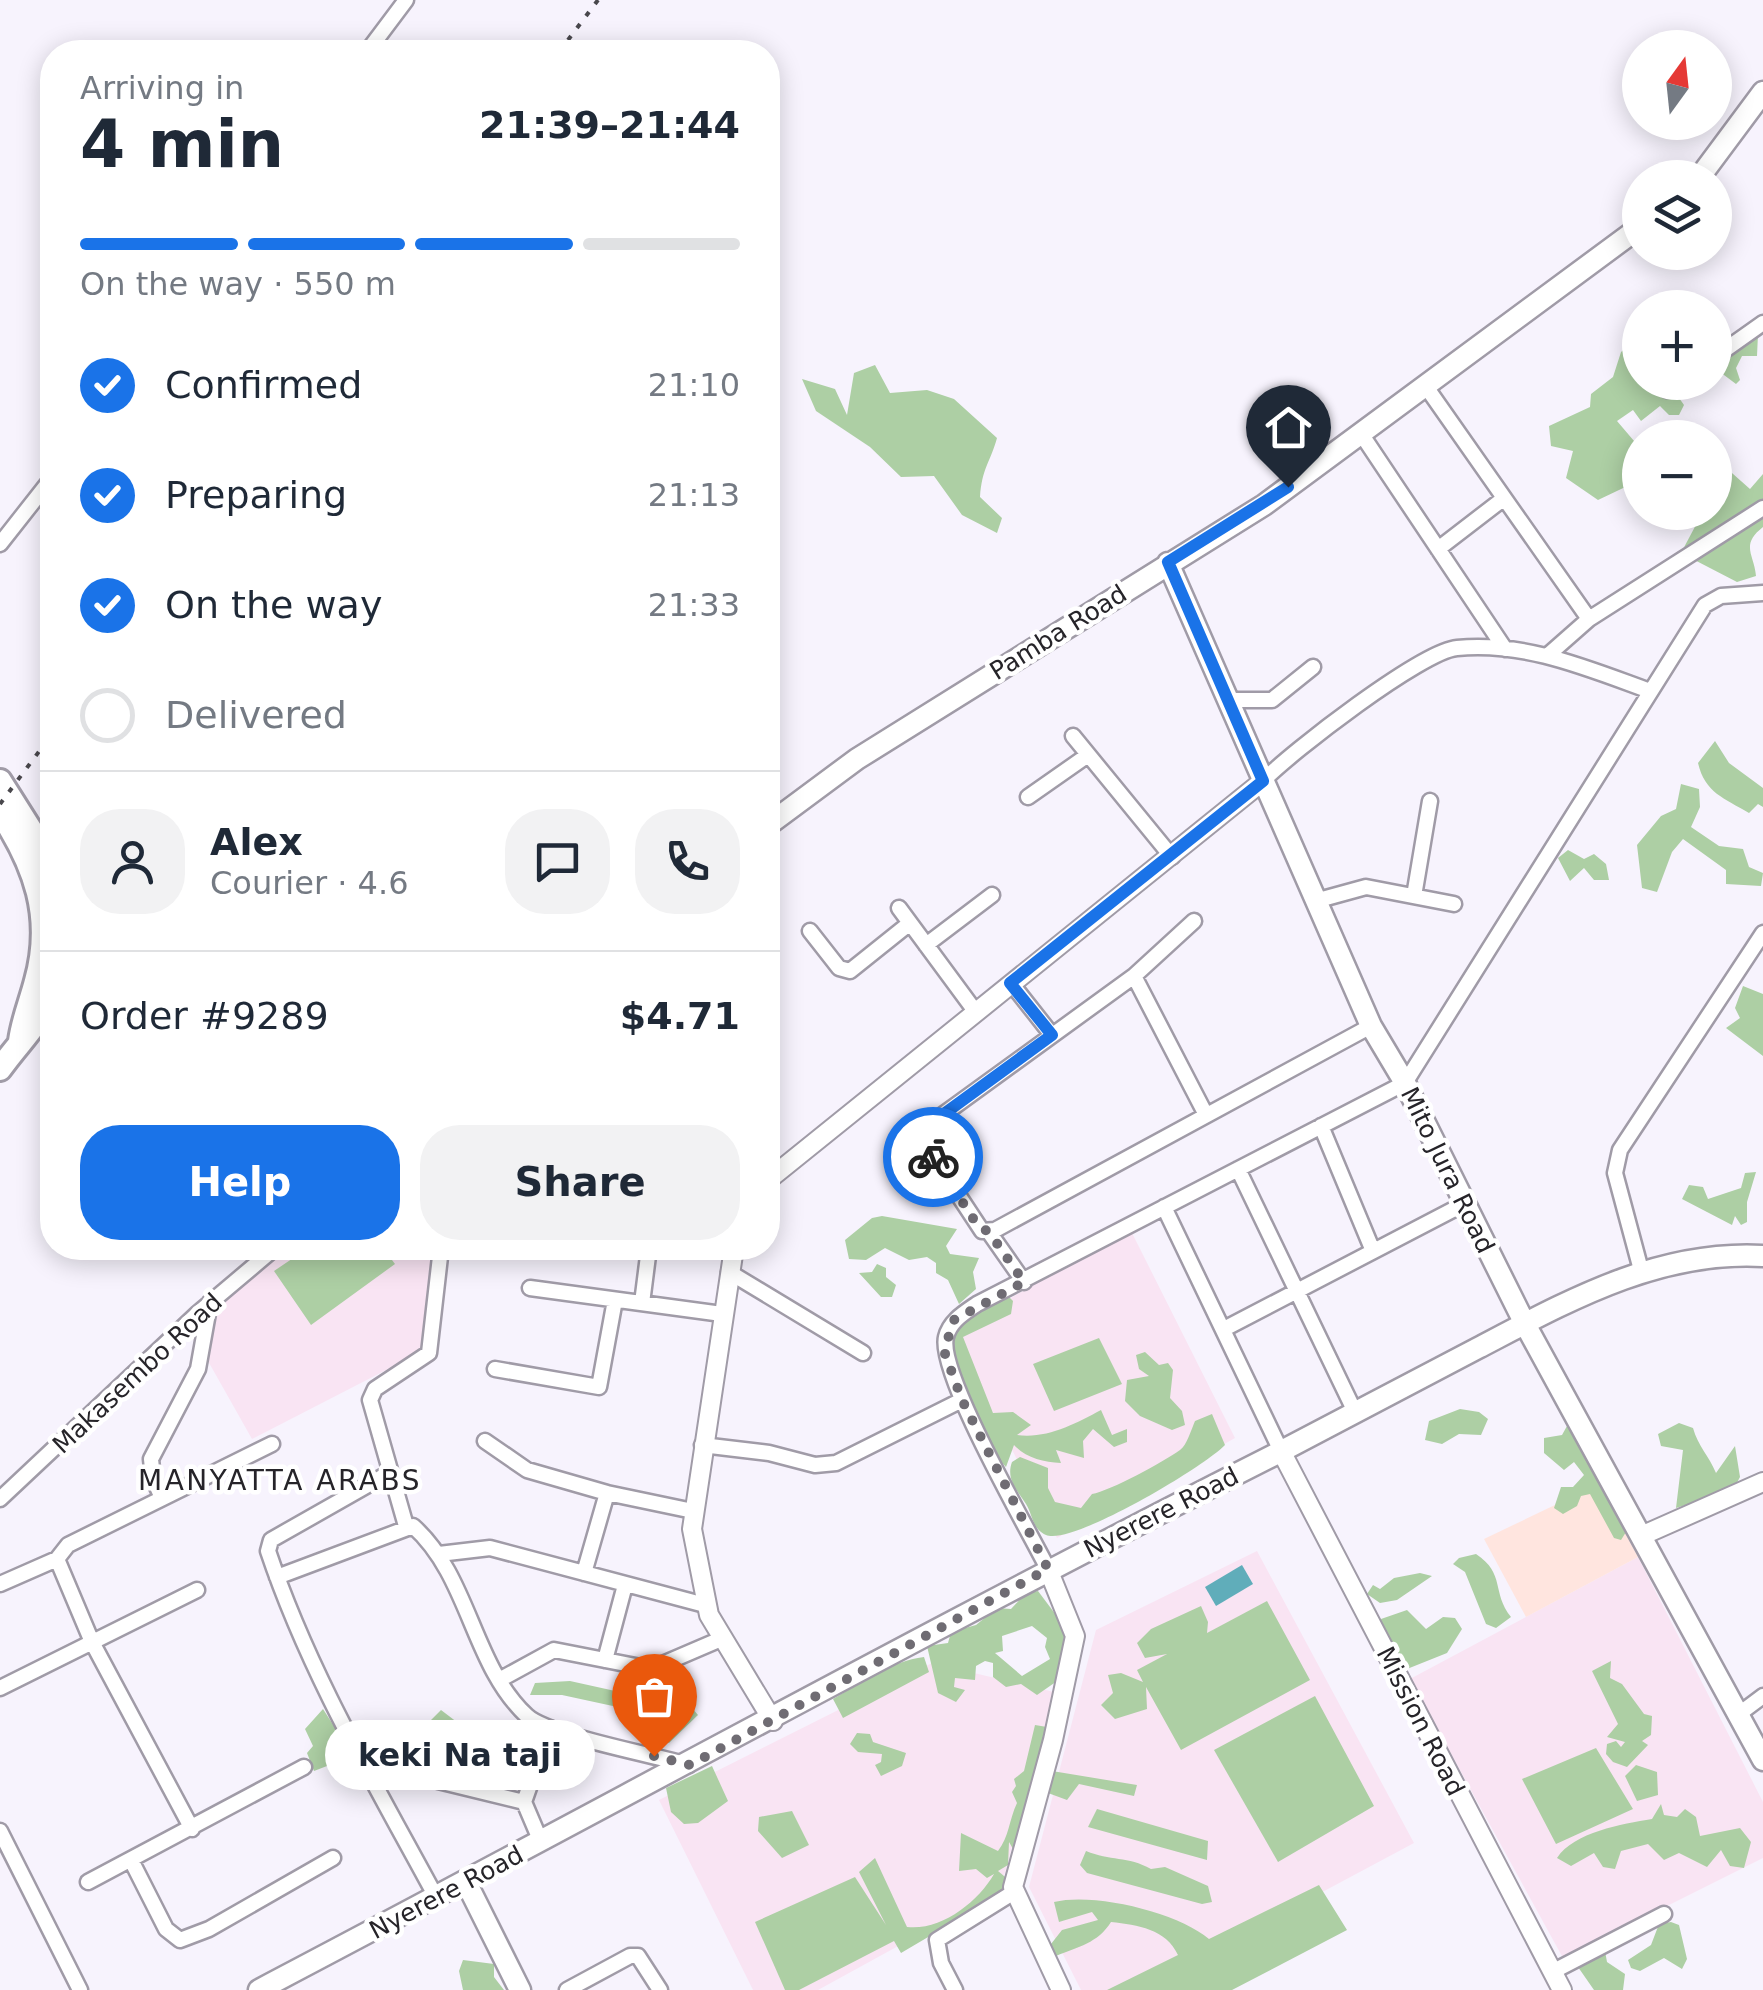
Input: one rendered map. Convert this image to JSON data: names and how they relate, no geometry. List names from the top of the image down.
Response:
{
  "streets": {
    "main road": ["Pamba Road", "Mito Jura Road", "Nyerere Road"],
    "street": ["Makasembo Road", "Mission Road"]
  },
  "crossings": [
    ["Pamba Road", "Mito Jura Road"],
    ["Mito Jura Road", "Nyerere Road"],
    ["Nyerere Road", "Mission Road"]
  ],
  "districts": ["MANYATTA ARABS"],
  "places": ["keki Na taji"],
  "north": "top",
  "page": {
    "map_buttons": ["+", "−"],
    "heading": ["4 min", "Arriving in", "21:39–21:44"],
    "panel": [
      "Alex",
      "Courier · 4.6",
      "Order #9289",
      "$4.71"
    ],
    "bar": "On the way · 550 m",
    "list": [
      ["Confirmed", "21:10"],
      ["Preparing", "21:13"],
      ["On the way", "21:33"],
      "Delivered"
    ],
    "buttons": ["Help", "Share"],
    "bubble": "keki Na taji"
  }
}
